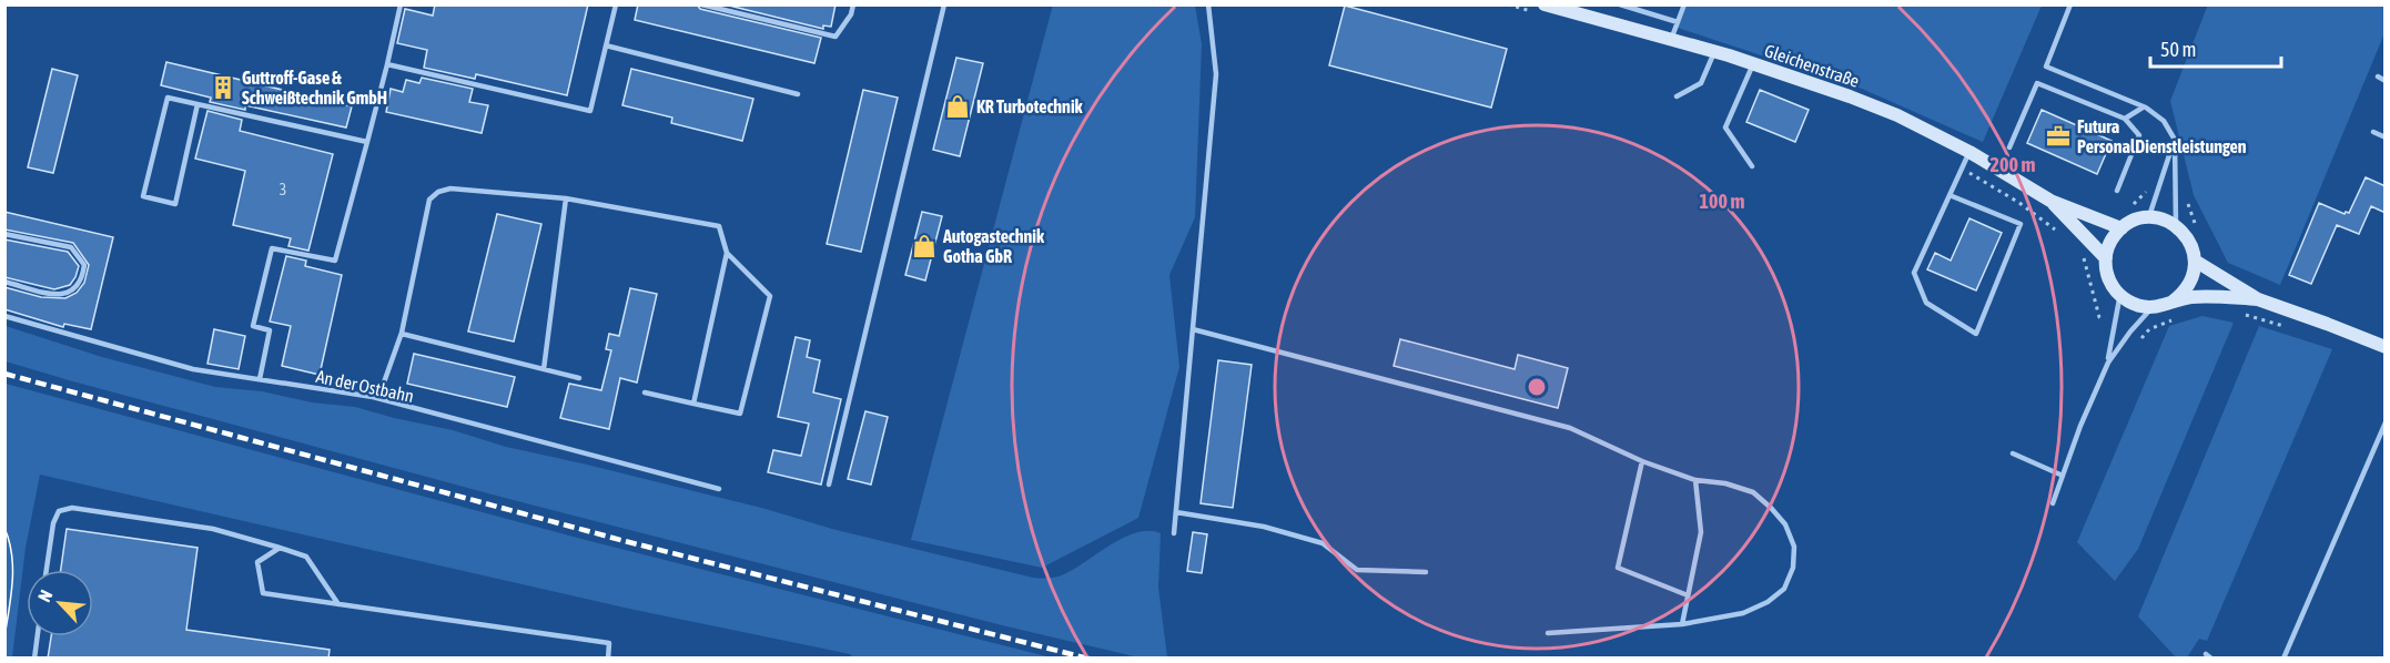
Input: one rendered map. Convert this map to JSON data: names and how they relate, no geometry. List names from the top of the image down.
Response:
{
  "streets": {
    "street": ["Gleichenstraße"],
    "lane": ["An der Ostbahn"]
  },
  "places": {
    "building": ["Guttroff-Gase & Schweißtechnik GmbH"],
    "shop": ["KR Turbotechnik", "Autogastechnik Gotha GbR"],
    "office": ["Futura PersonalDienstleistungen"]
  },
  "house_numbers": ["3"],
  "scale_bar": "50 m",
  "north": "top left",
  "rings": ["200 m", "100 m"]
}
